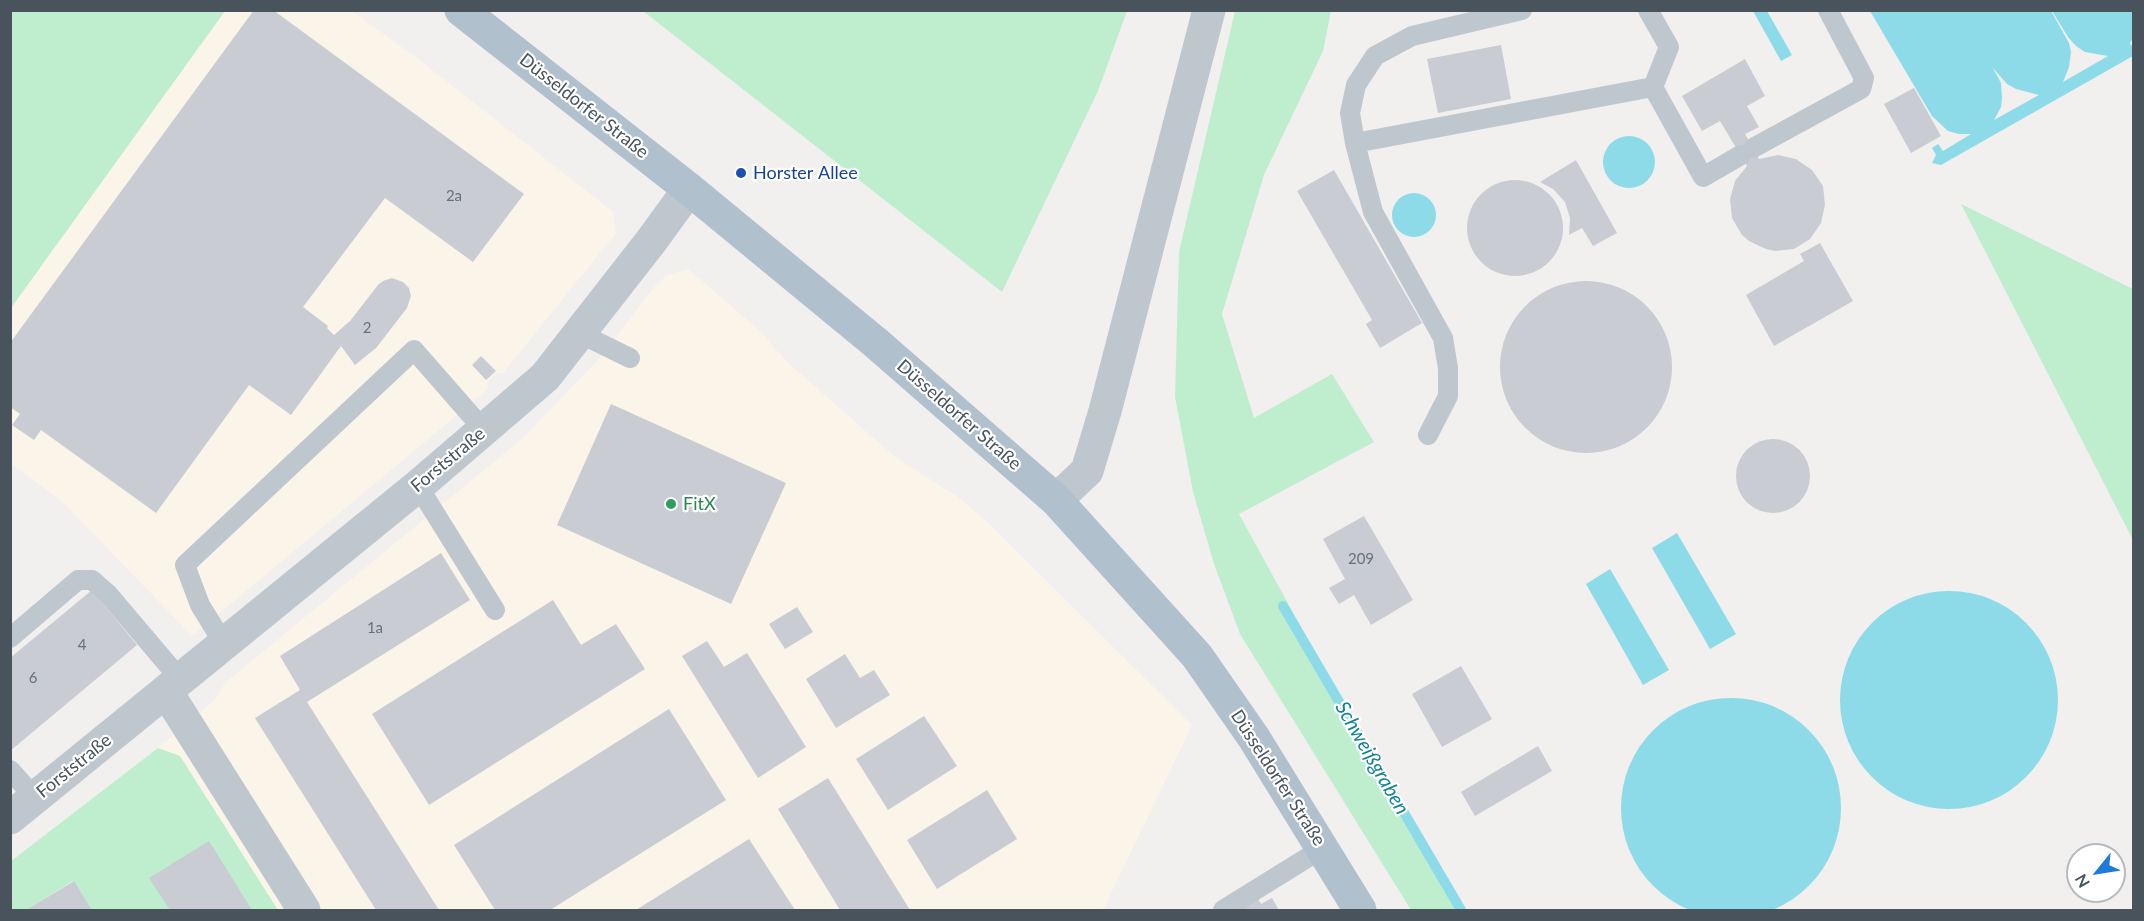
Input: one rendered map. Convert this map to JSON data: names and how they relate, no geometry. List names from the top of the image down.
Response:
{
  "streets": {
    "main road": ["Düsseldorfer Straße"],
    "street": ["Forststraße"]
  },
  "crossings": [
    ["Düsseldorfer Straße", "Forststraße"]
  ],
  "water": ["Schweißgraben"],
  "places": ["Horster Allee", "FitX"],
  "house_numbers": [
    "2a",
    "2",
    "209",
    "1a",
    "4",
    "6"
  ],
  "north": "bottom left"
}
